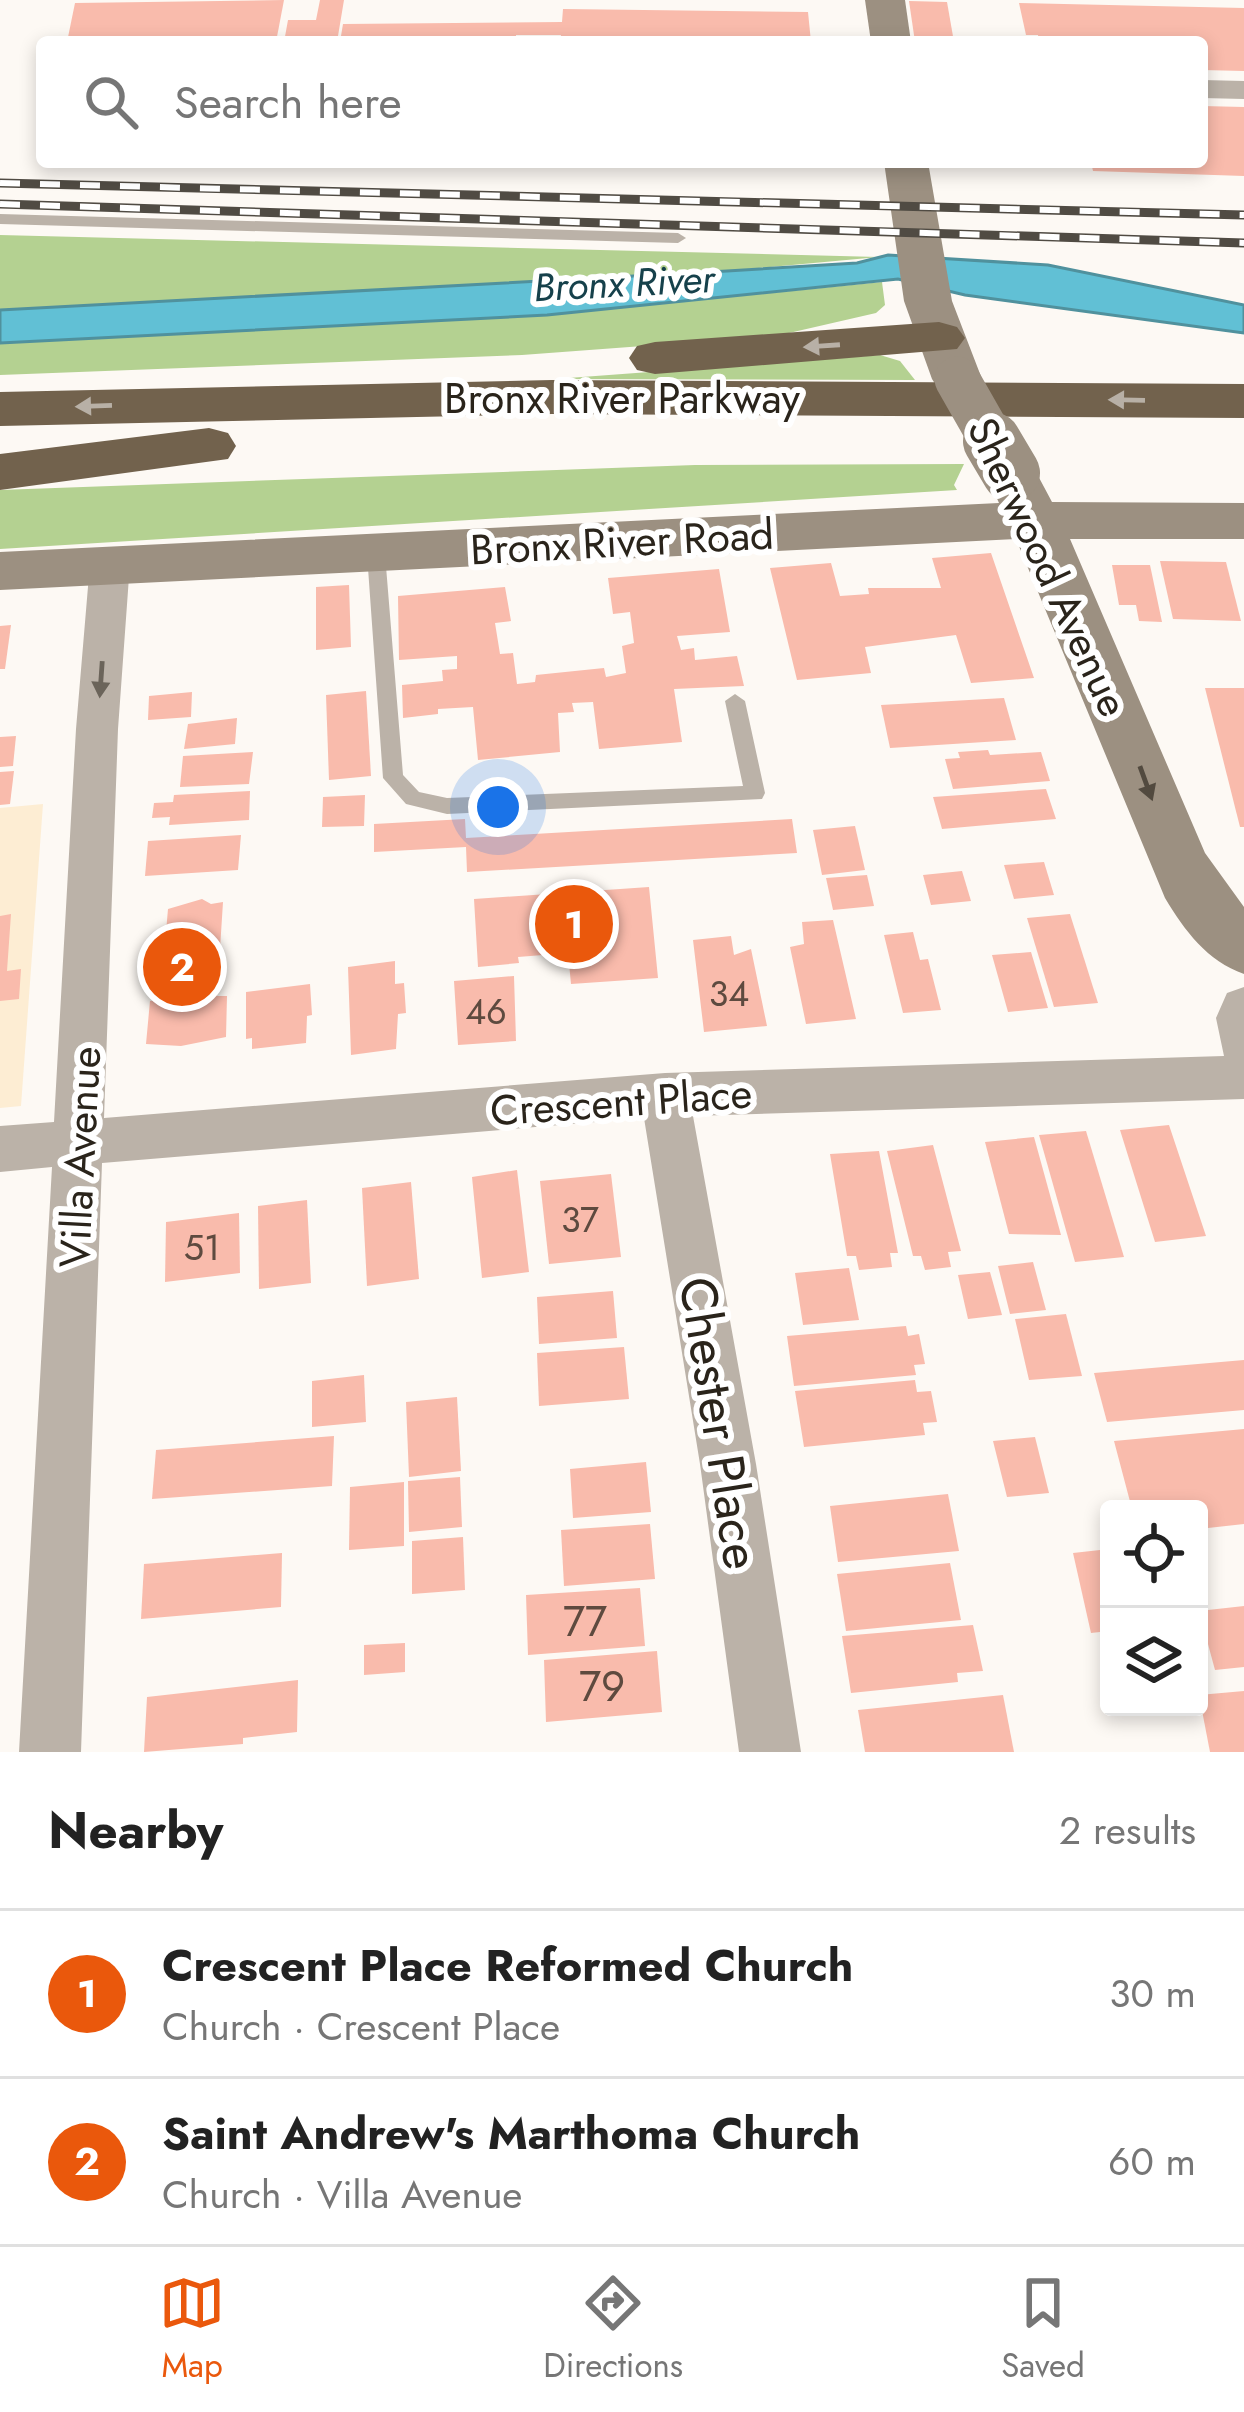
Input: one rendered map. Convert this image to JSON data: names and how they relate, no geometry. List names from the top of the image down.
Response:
{
  "streets": {
    "highway": ["Bronx River Parkway"],
    "street": [
      "Bronx River Road",
      "Sherwood Avenue",
      "Crescent Place",
      "Villa Avenue",
      "Chester Place"
    ]
  },
  "crossings": [
    ["Bronx River Road", "Sherwood Avenue"],
    ["Bronx River Road", "Villa Avenue"],
    ["Crescent Place", "Villa Avenue"],
    ["Crescent Place", "Chester Place"]
  ],
  "one_way": ["Sherwood Avenue", "Villa Avenue"],
  "water": ["Bronx River"],
  "house_numbers": [
    "34",
    "46",
    "37",
    "51",
    "77",
    "79"
  ],
  "page": {
    "search": "Search here",
    "pins": ["1", "2"],
    "heading": ["Nearby", "2 results"],
    "list": [
      {
        "mark": "1",
        "name": "Crescent Place Reformed Church",
        "note": "Church · Crescent Place",
        "value": "30 m"
      },
      {
        "mark": "2",
        "name": "Saint Andrew's Marthoma Church",
        "note": "Church · Villa Avenue",
        "value": "60 m"
      }
    ],
    "nav": ["Map", "Directions", "Saved"]
  }
}
